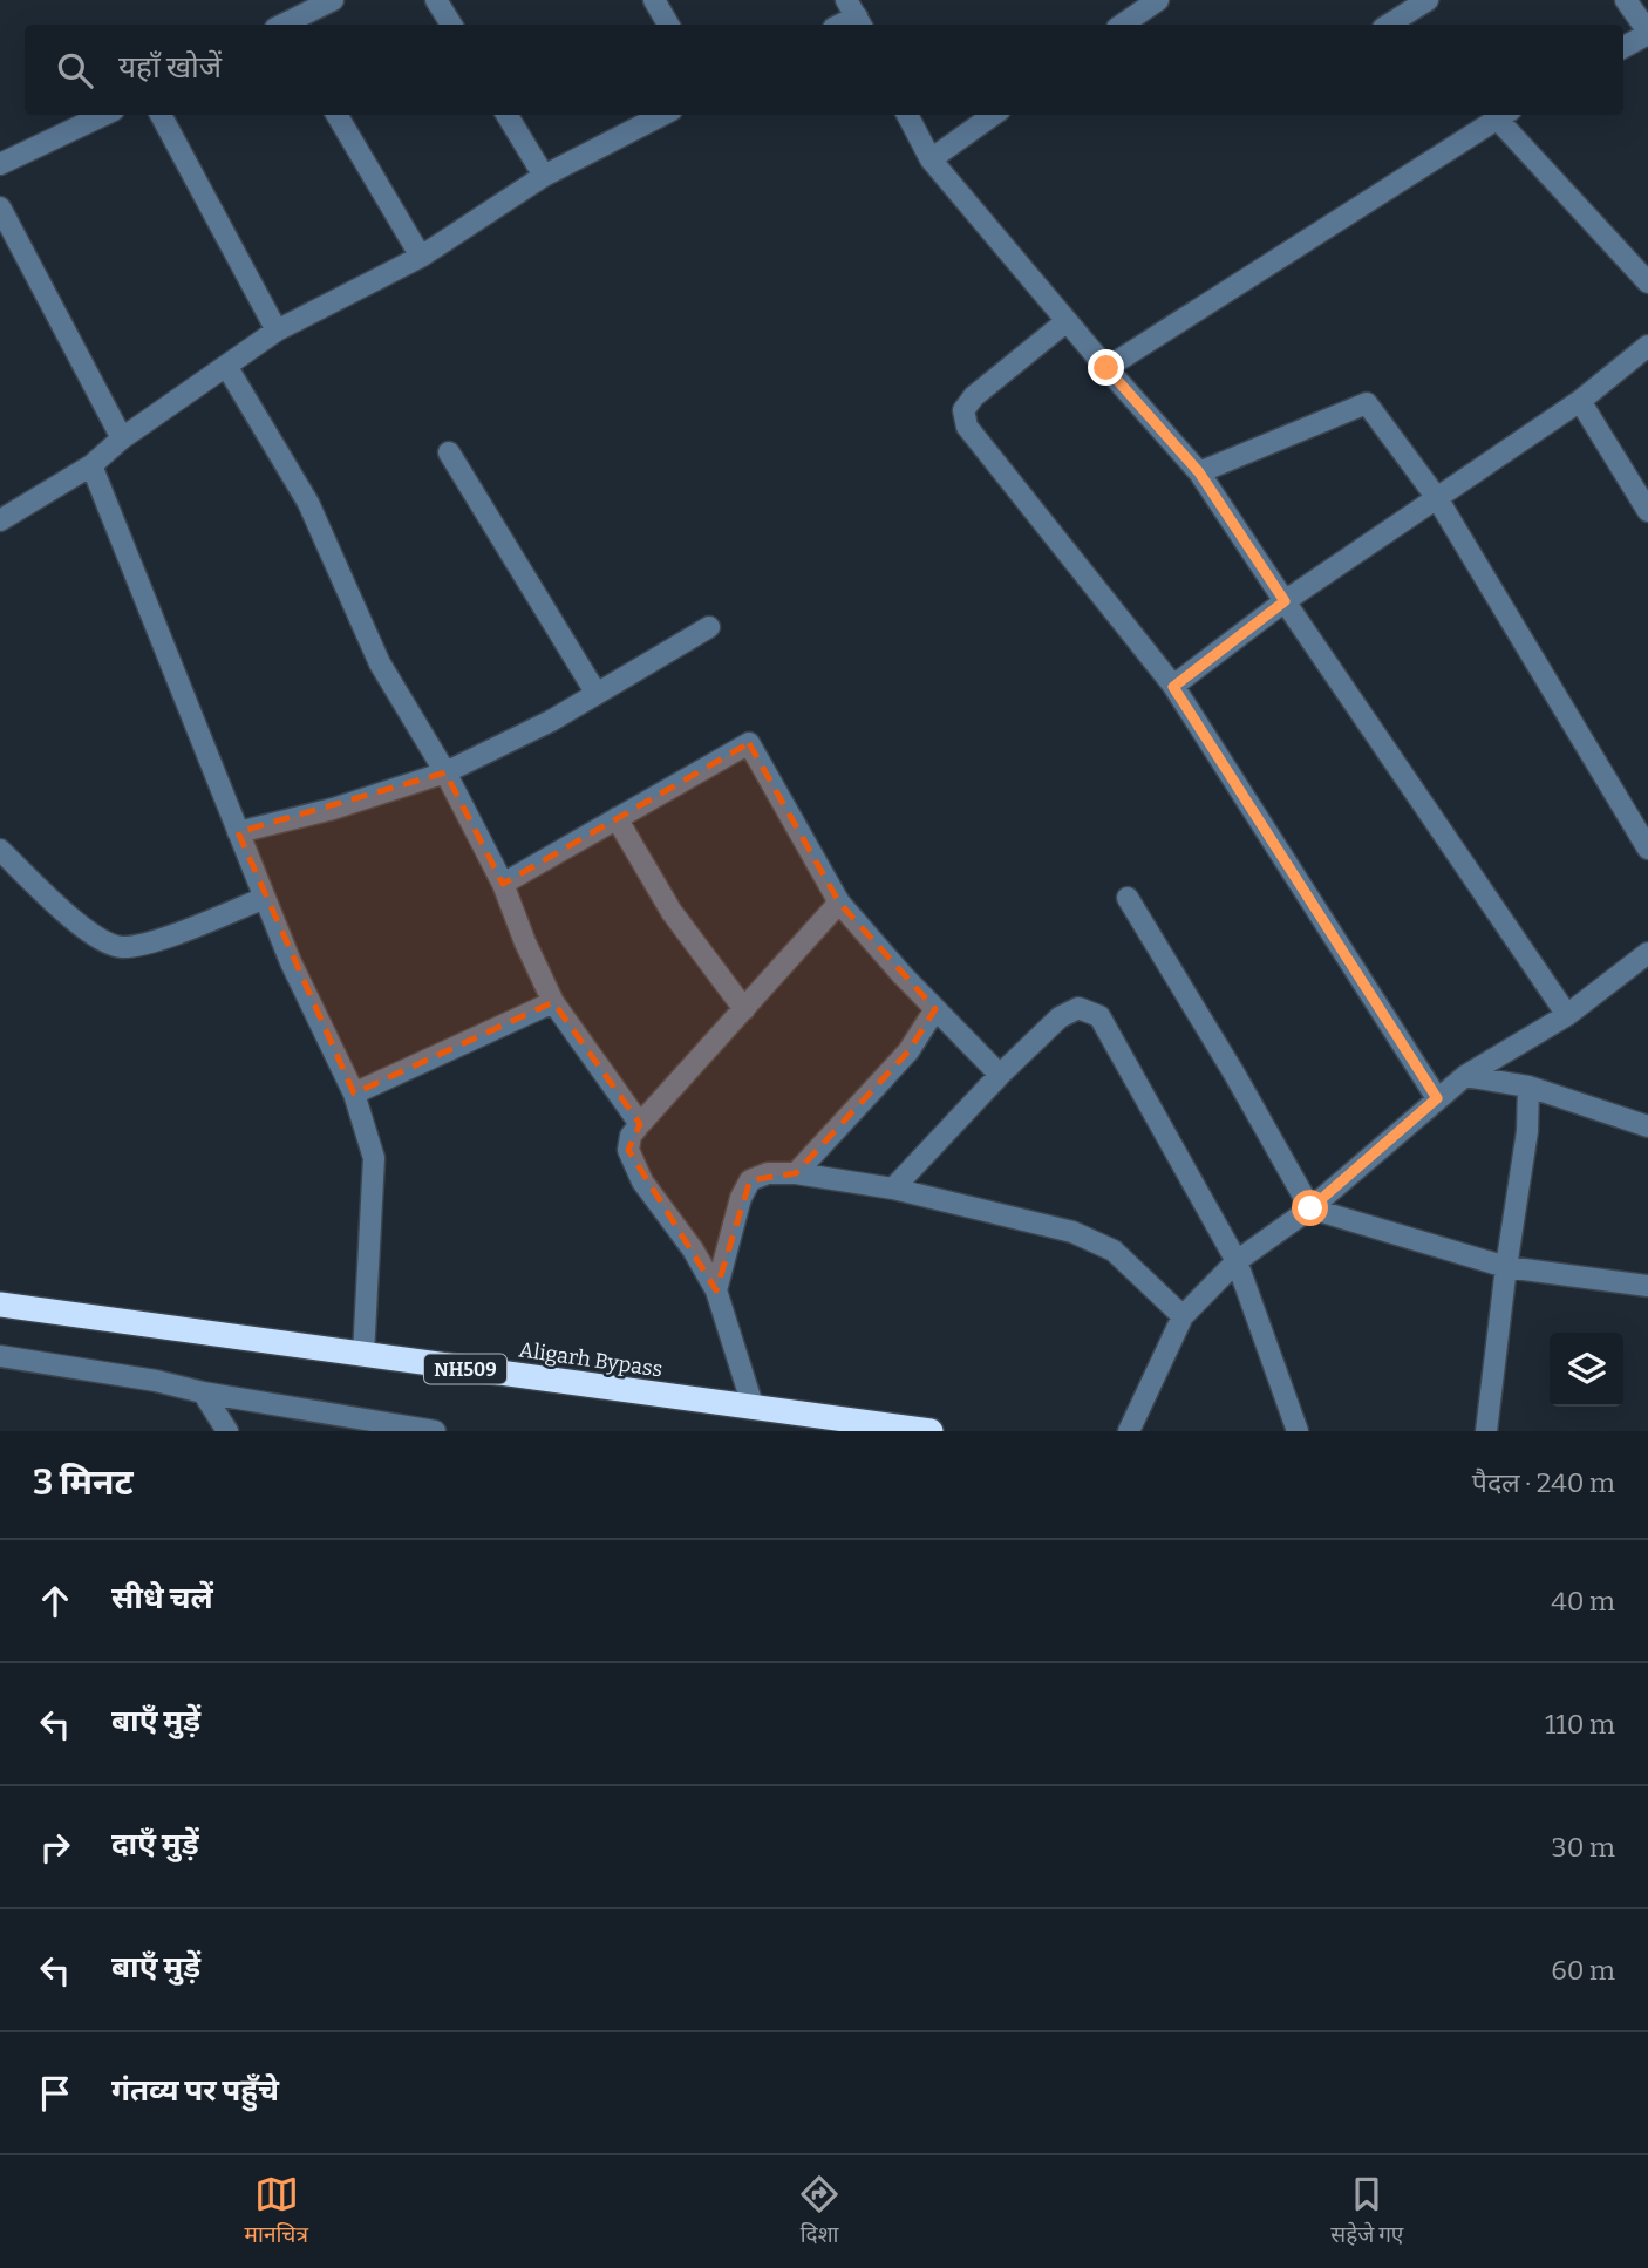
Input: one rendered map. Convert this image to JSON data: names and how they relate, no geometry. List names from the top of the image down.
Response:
{
  "streets": {
    "highway": ["Aligarh Bypass", "NH509"]
  },
  "page": {
    "search": "यहाँ खोजें",
    "heading": ["3 मिनट", "पैदल · 240 m"],
    "list": [
      ["सीधे चलें", "40 m"],
      ["बाएँ मुड़ें", "110 m"],
      ["दाएँ मुड़ें", "30 m"],
      ["बाएँ मुड़ें", "60 m"],
      "गंतव्य पर पहुँचे"
    ],
    "nav": ["मानचित्र", "दिशा", "सहेजे गए"]
  }
}
